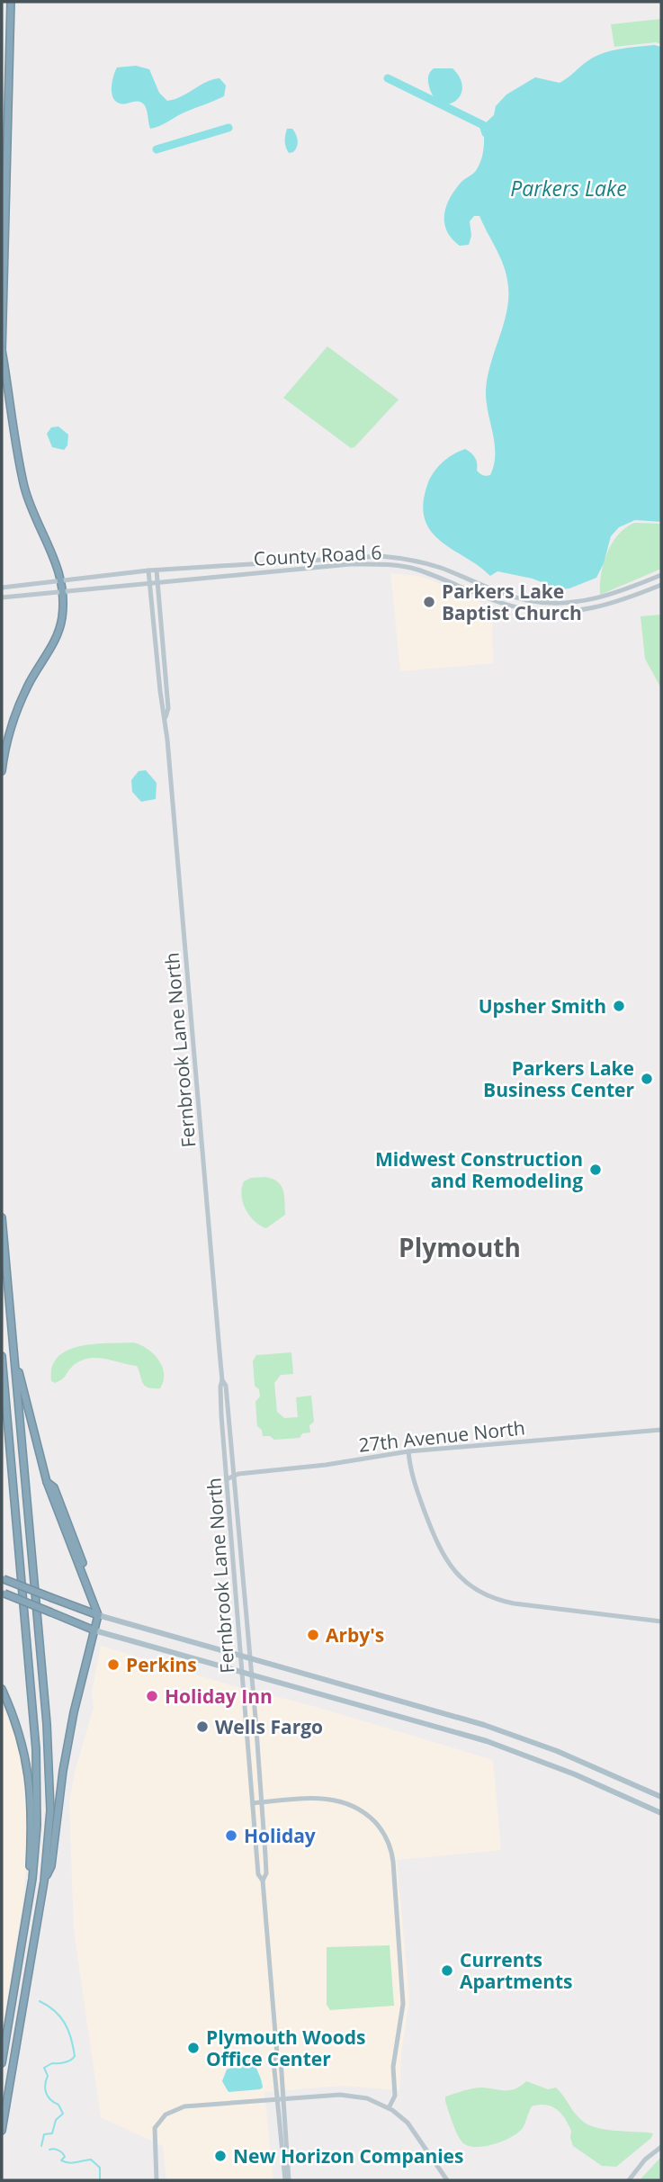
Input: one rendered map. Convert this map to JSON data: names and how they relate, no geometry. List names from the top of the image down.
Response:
{
  "streets": {
    "street": ["County Road 6", "Fernbrook Lane North", "27th Avenue North"]
  },
  "crossings": [
    ["County Road 6", "Fernbrook Lane North"],
    ["Fernbrook Lane North", "27th Avenue North"]
  ],
  "districts": ["Plymouth"],
  "water": ["Parkers Lake"],
  "places": [
    "Parkers Lake Baptist Church",
    "Upsher Smith",
    "Parkers Lake Business Center",
    "Midwest Construction and Remodeling",
    "Arby's",
    "Perkins",
    "Holiday Inn",
    "Wells Fargo",
    "Holiday",
    "Currents Apartments",
    "Plymouth Woods Office Center",
    "New Horizon Companies"
  ]
}
